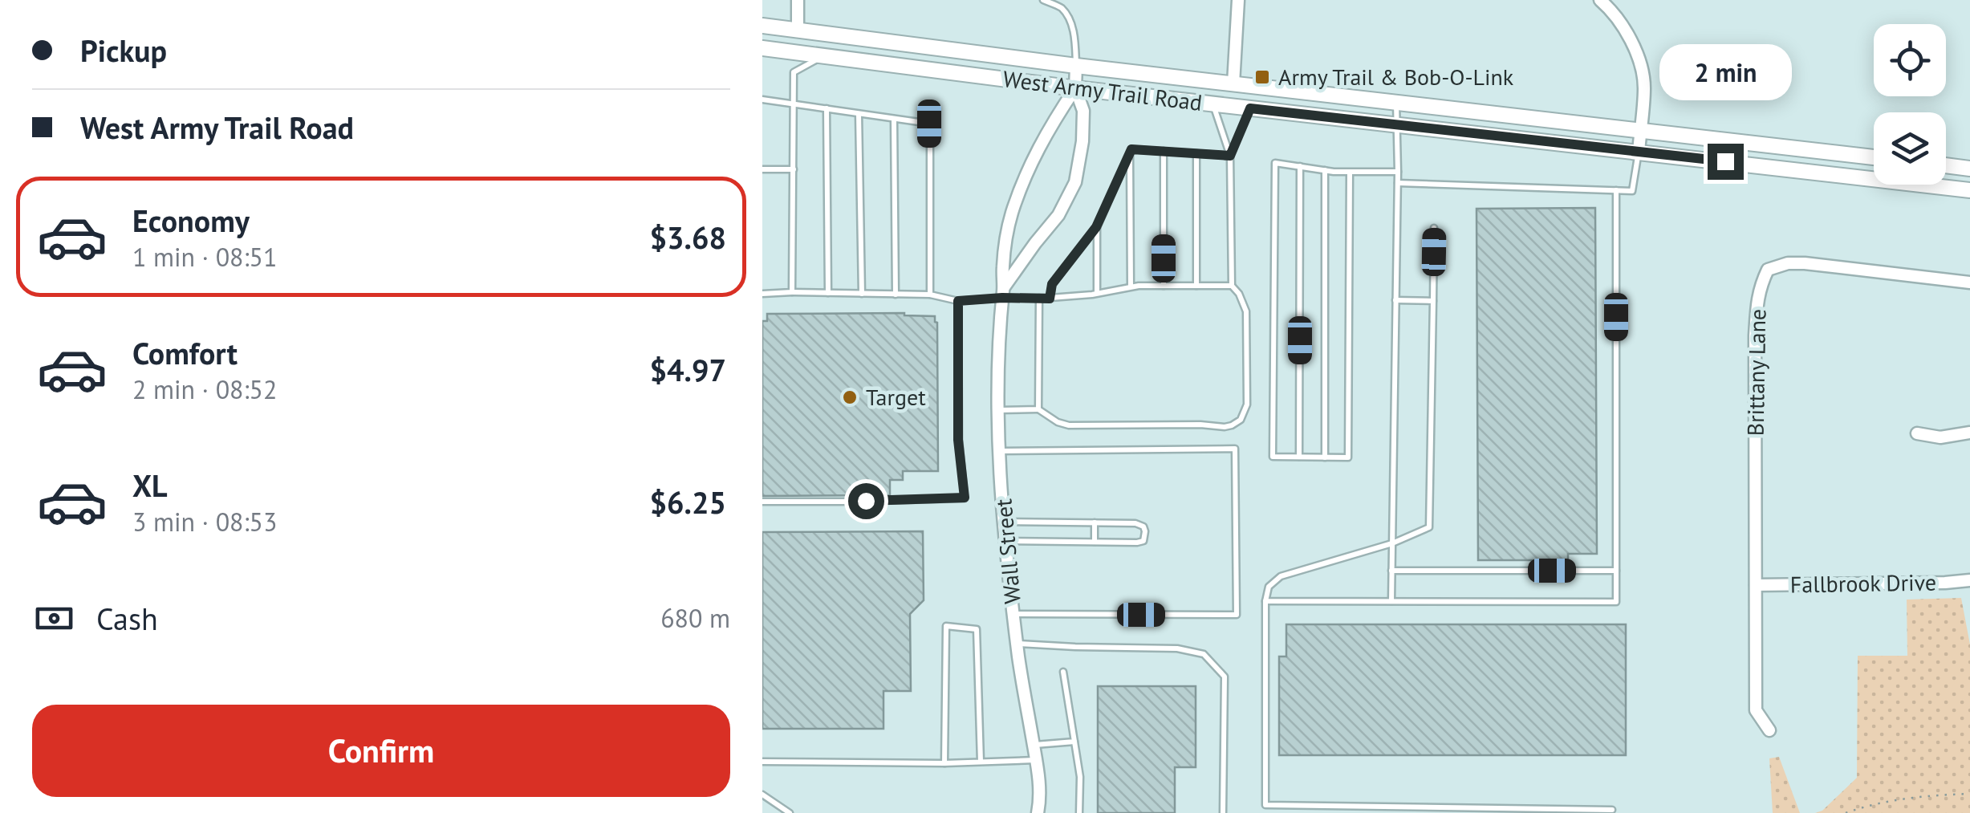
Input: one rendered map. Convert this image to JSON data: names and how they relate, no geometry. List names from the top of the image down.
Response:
{
  "streets": {
    "main road": ["West Army Trail Road"],
    "street": ["Brittany Lane", "Wall Street", "Fallbrook Drive"]
  },
  "crossings": [
    ["West Army Trail Road", "Wall Street"],
    ["Brittany Lane", "Fallbrook Drive"]
  ],
  "places": {
    "transit": ["Army Trail & Bob-O-Link"],
    "other": ["Target"]
  },
  "page": {
    "banner": ["Pickup", "West Army Trail Road"],
    "bubble": "2 min",
    "list": [
      {
        "name": "Economy",
        "note": "1 min · 08:51",
        "value": "$3.68"
      },
      {
        "name": "Comfort",
        "note": "2 min · 08:52",
        "value": "$4.97"
      },
      {
        "name": "XL",
        "note": "3 min · 08:53",
        "value": "$6.25"
      }
    ],
    "pay": ["Cash", "680 m"],
    "buttons": "Confirm"
  }
}
